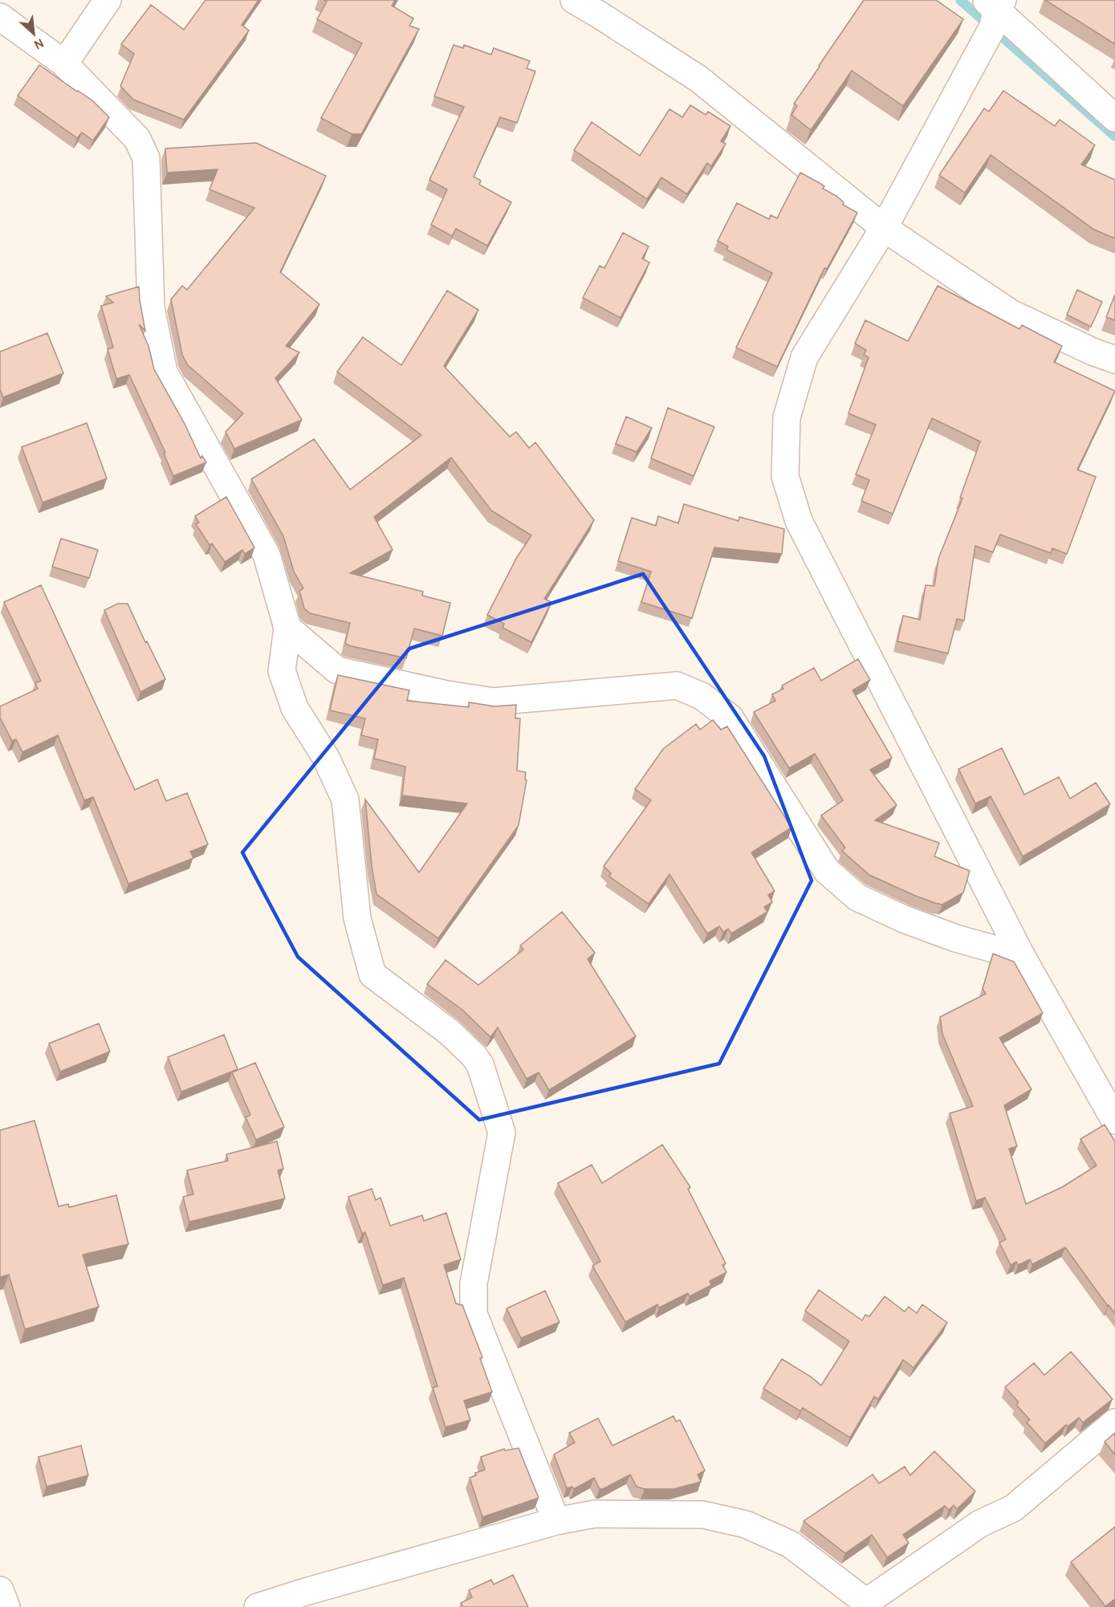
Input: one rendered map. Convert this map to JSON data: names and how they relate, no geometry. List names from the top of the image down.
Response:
{
  "north": "bottom right"
}
